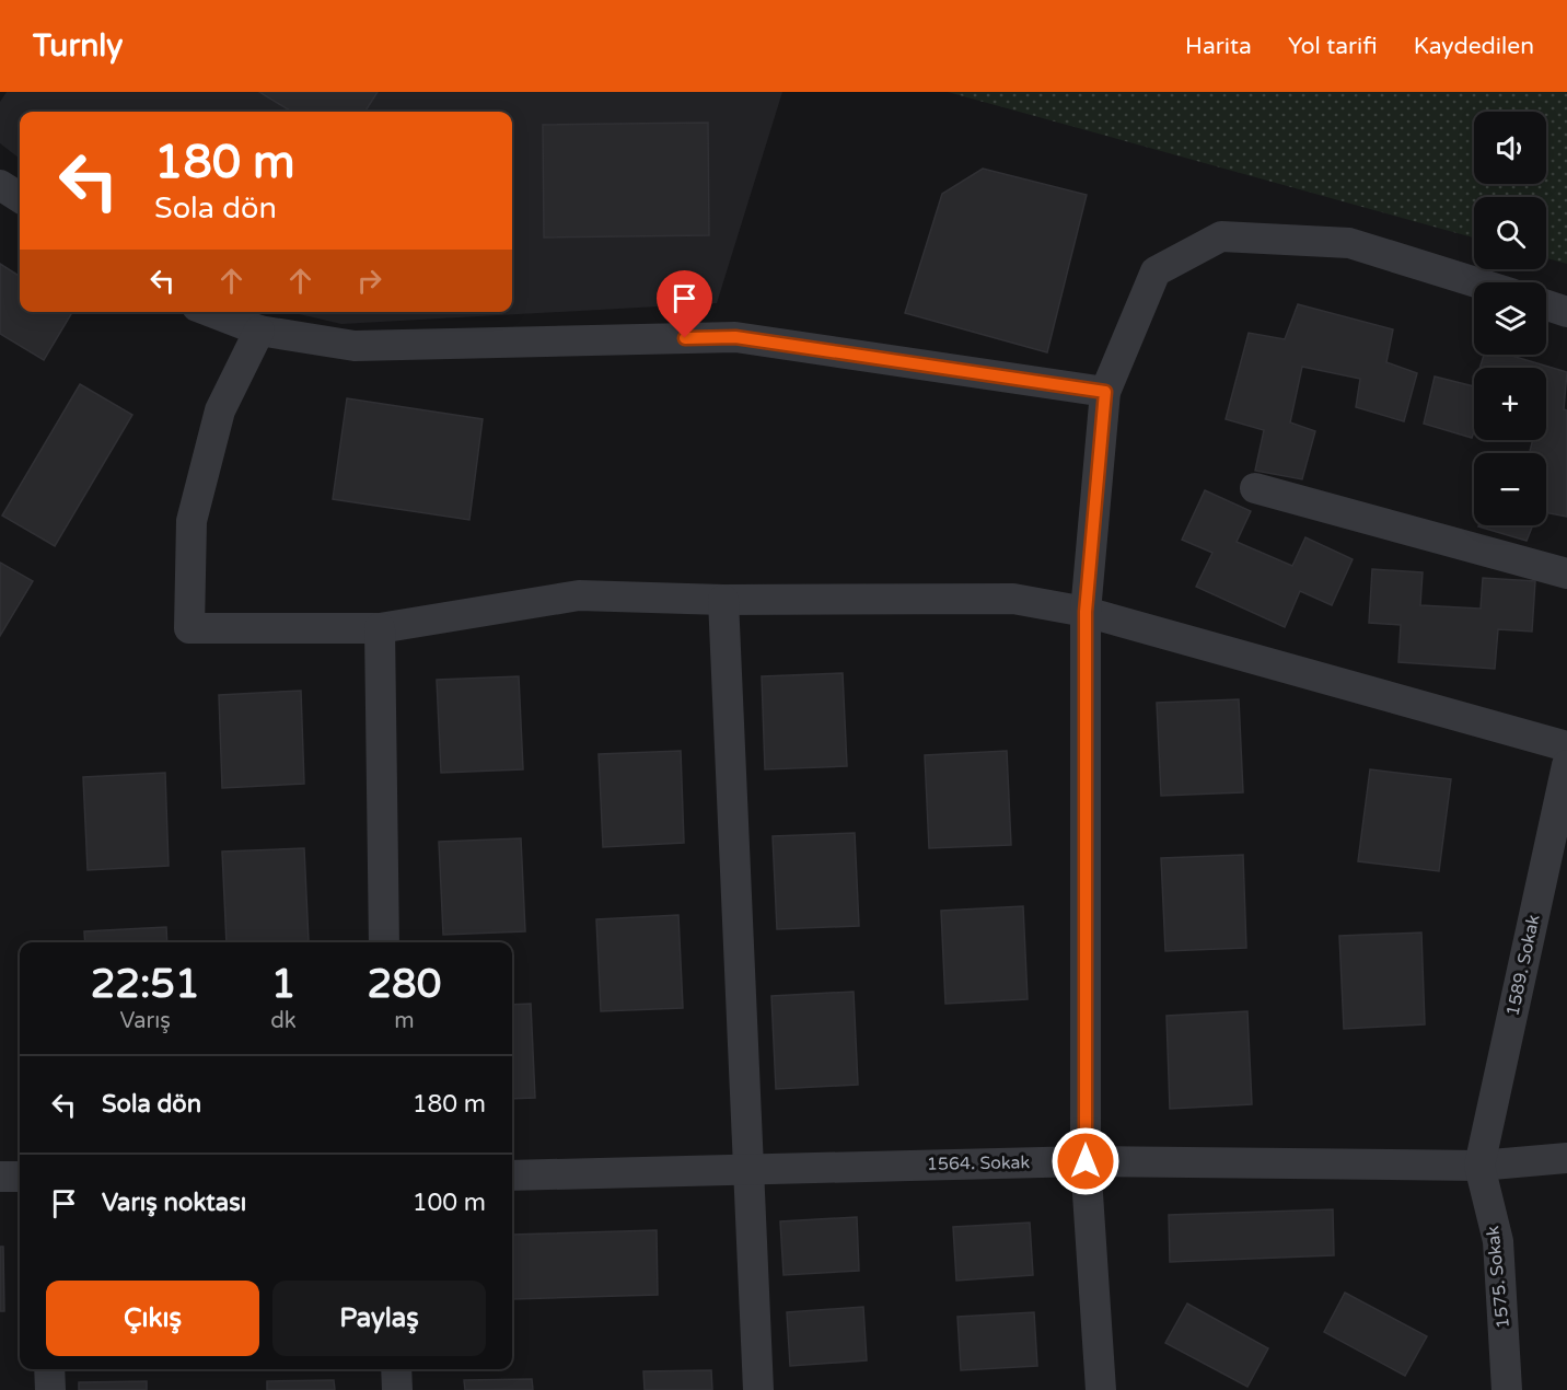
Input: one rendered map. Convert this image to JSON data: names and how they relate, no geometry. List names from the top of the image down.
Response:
{
  "streets": {
    "street": ["1589. Sokak", "1564. Sokak", "1575. Sokak"]
  },
  "crossings": [
    ["1589. Sokak", "1564. Sokak"],
    ["1589. Sokak", "1575. Sokak"],
    ["1564. Sokak", "1575. Sokak"]
  ],
  "page": {
    "header": "Turnly",
    "nav": ["Harita", "Yol tarifi", "Kaydedilen"],
    "map_buttons": ["+", "−"],
    "turn": ["180 m", "Sola dön"],
    "eta": [
      "22:51",
      "Varış",
      "1",
      "dk",
      "280",
      "m"
    ],
    "list": [
      {
        "name": "Sola dön",
        "value": "180 m"
      },
      {
        "name": "Varış noktası",
        "value": "100 m"
      }
    ],
    "buttons": ["Çıkış", "Paylaş"]
  }
}
